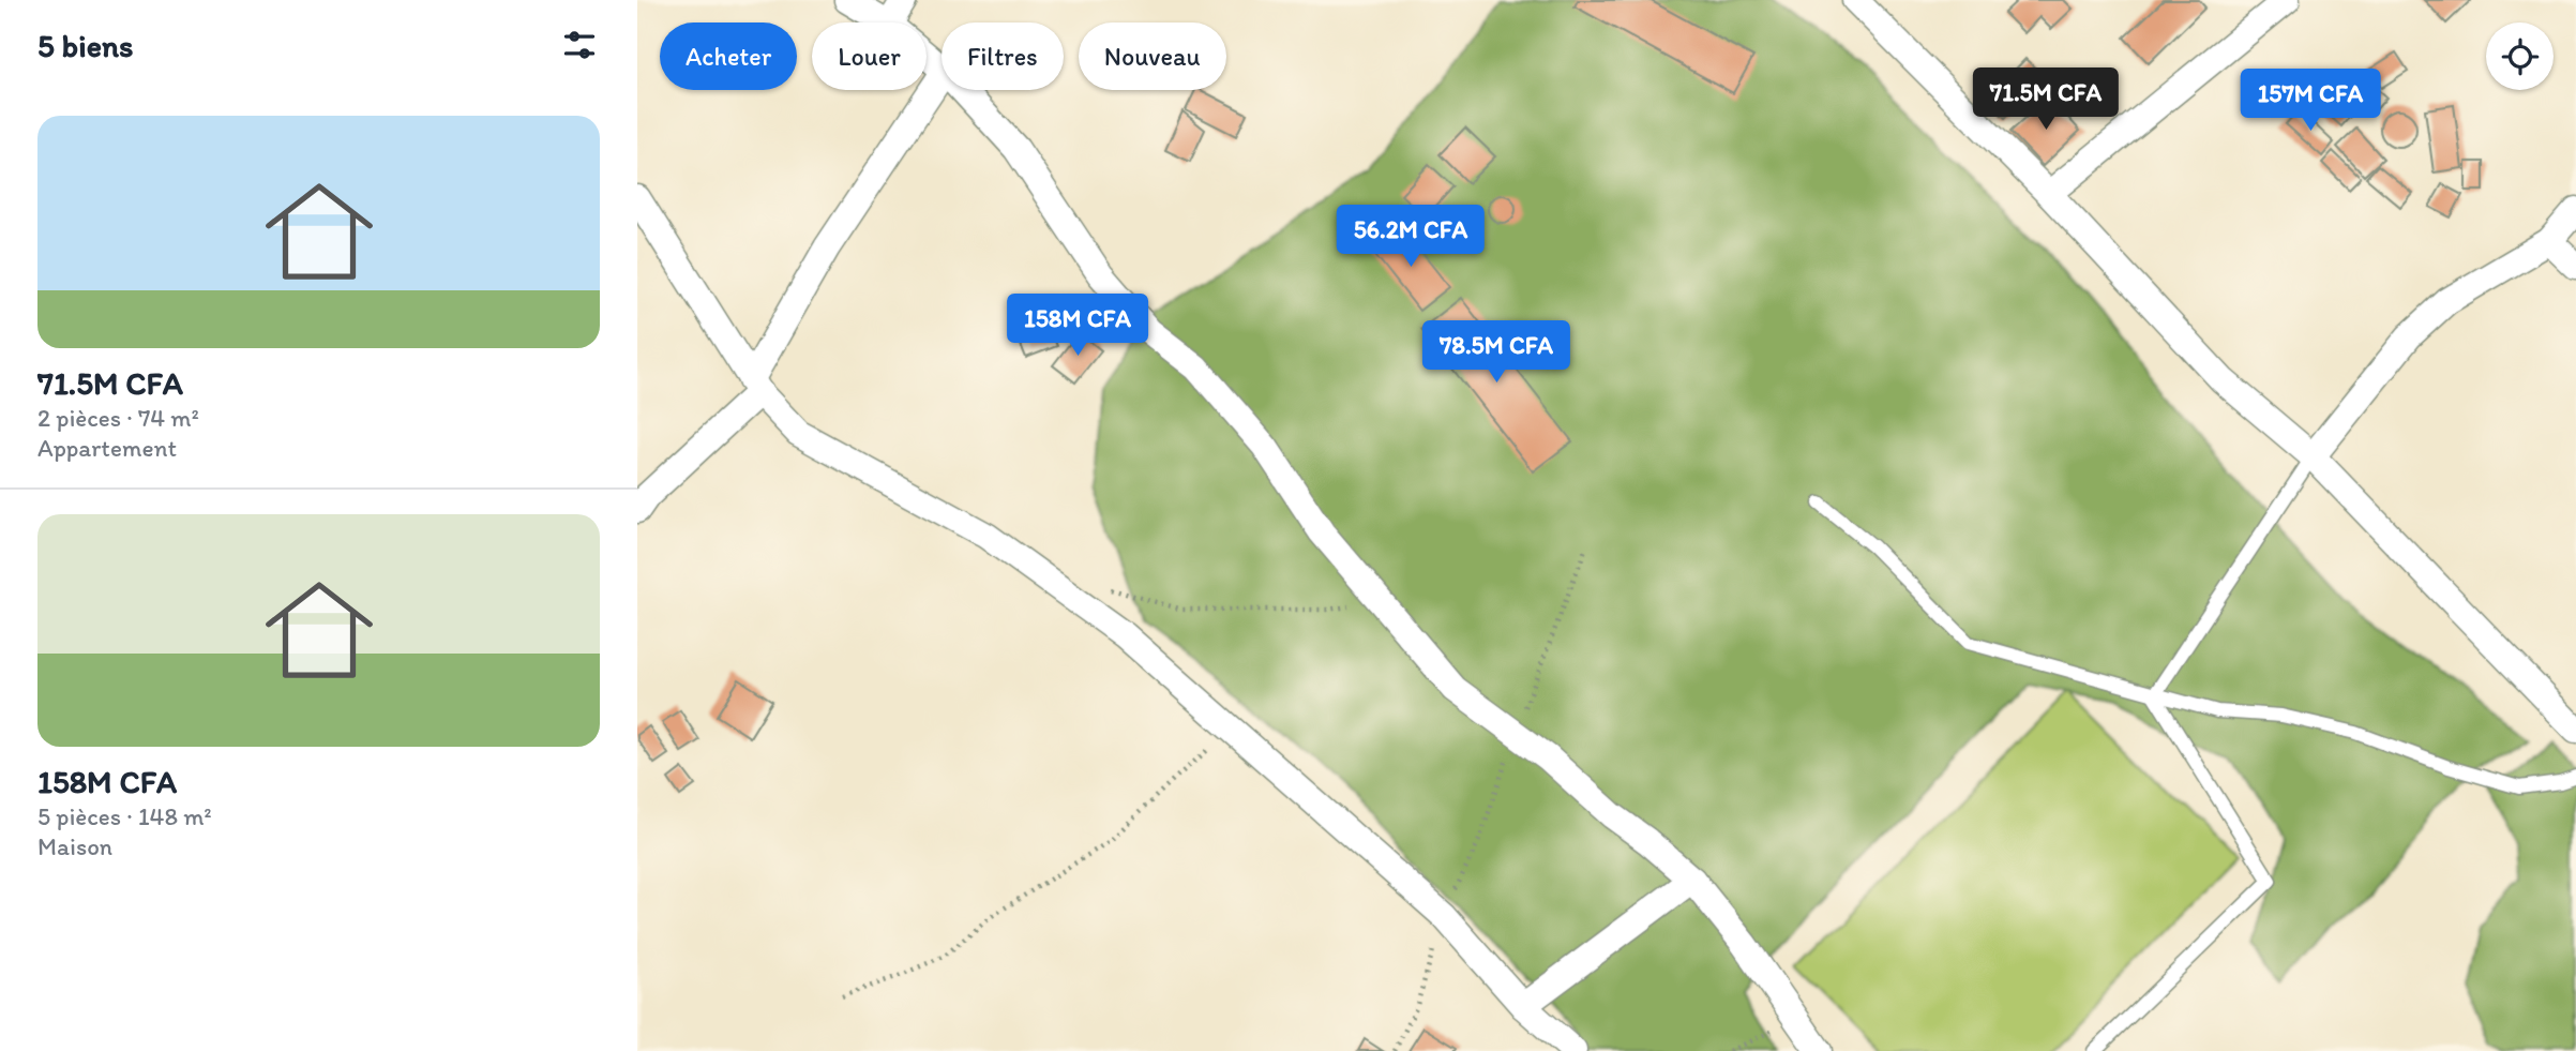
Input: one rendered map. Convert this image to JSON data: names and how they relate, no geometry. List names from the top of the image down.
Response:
{
  "page": {
    "heading": "5 biens",
    "chip": [
      "Acheter",
      "Louer",
      "Filtres",
      "Nouveau"
    ],
    "price": [
      "71.5M CFA",
      "157M CFA",
      "56.2M CFA",
      "158M CFA",
      "78.5M CFA"
    ],
    "list": [
      {
        "name": "71.5M CFA",
        "note": "2 pièces · 74 m² · Appartement"
      },
      {
        "name": "158M CFA",
        "note": "5 pièces · 148 m² · Maison"
      }
    ]
  }
}
